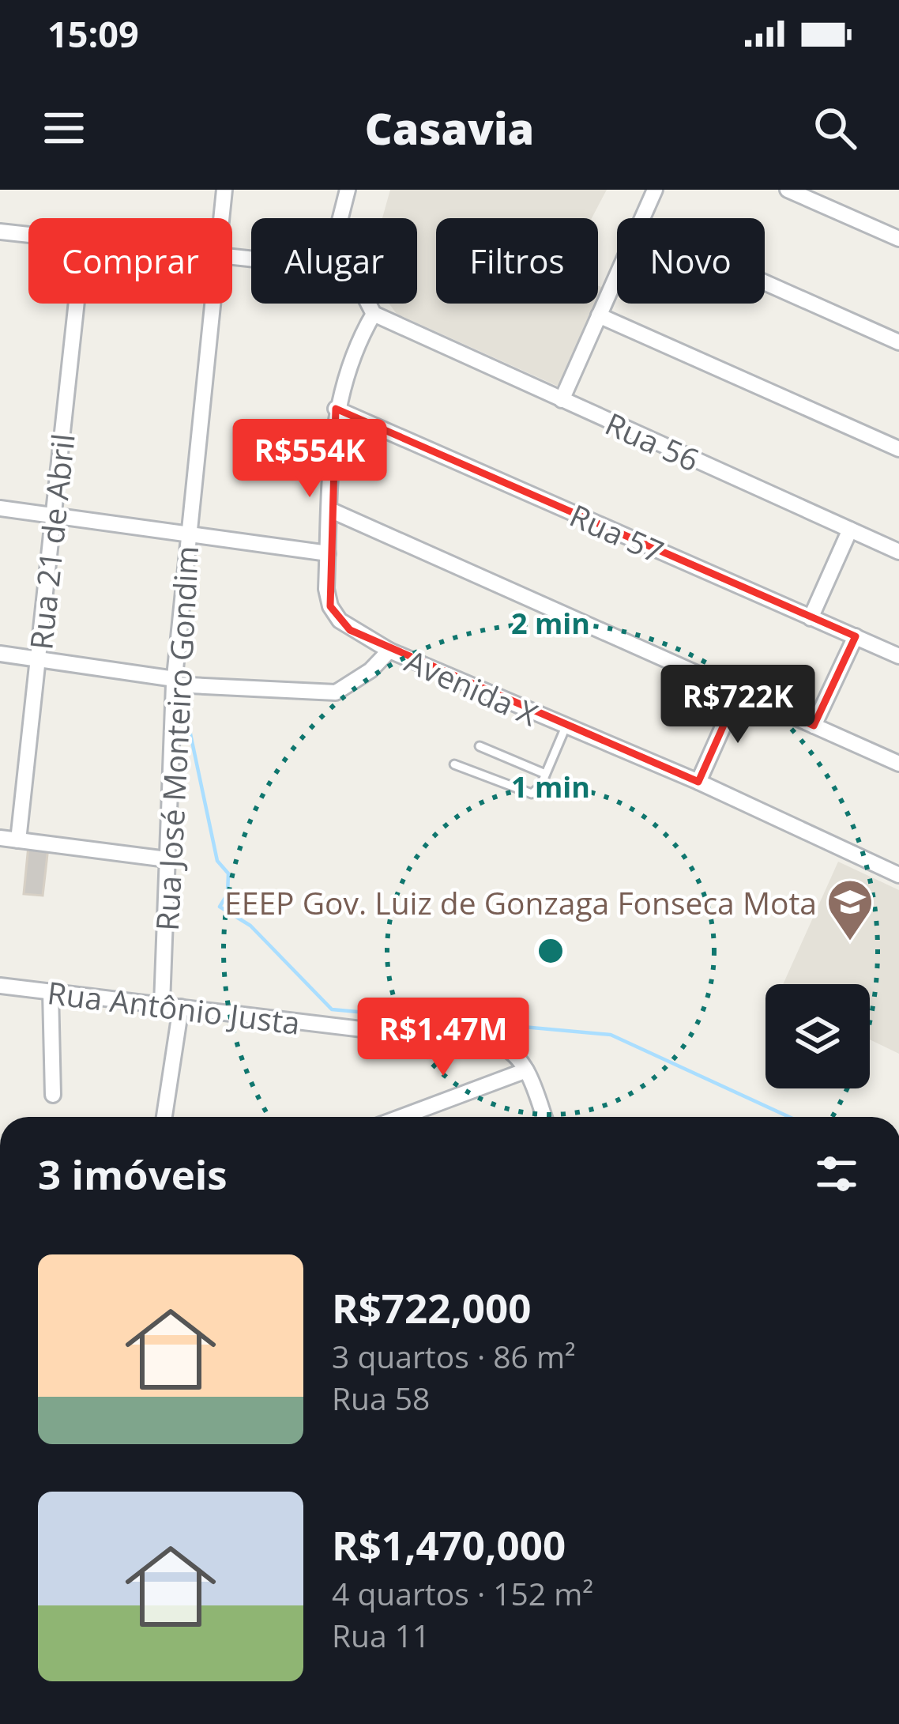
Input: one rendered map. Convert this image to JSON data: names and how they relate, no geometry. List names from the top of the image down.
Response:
{
  "streets": {
    "street": [
      "Rua 56",
      "Rua 57",
      "Rua 21 de Abril",
      "Avenida X",
      "Rua José Monteiro Gondim",
      "Rua Antônio Justa"
    ]
  },
  "crossings": [
    ["Rua 56", "Avenida X"],
    ["Rua 57", "Avenida X"],
    ["Rua José Monteiro Gondim", "Rua Antônio Justa"]
  ],
  "places": {
    "school or university": ["EEEP Gov. Luiz de Gonzaga Fonseca Mota"]
  },
  "page": {
    "status": "15:09",
    "header": "Casavia",
    "chip": [
      "Comprar",
      "Alugar",
      "Filtros",
      "Novo"
    ],
    "price": ["R$554K", "R$722K", "R$1.47M"],
    "heading": "3 imóveis",
    "list": [
      {
        "name": "R$722,000",
        "note": "3 quartos · 86 m² · Rua 58"
      },
      {
        "name": "R$1,470,000",
        "note": "4 quartos · 152 m² · Rua 11"
      }
    ]
  },
  "rings": ["2 min", "1 min"]
}
